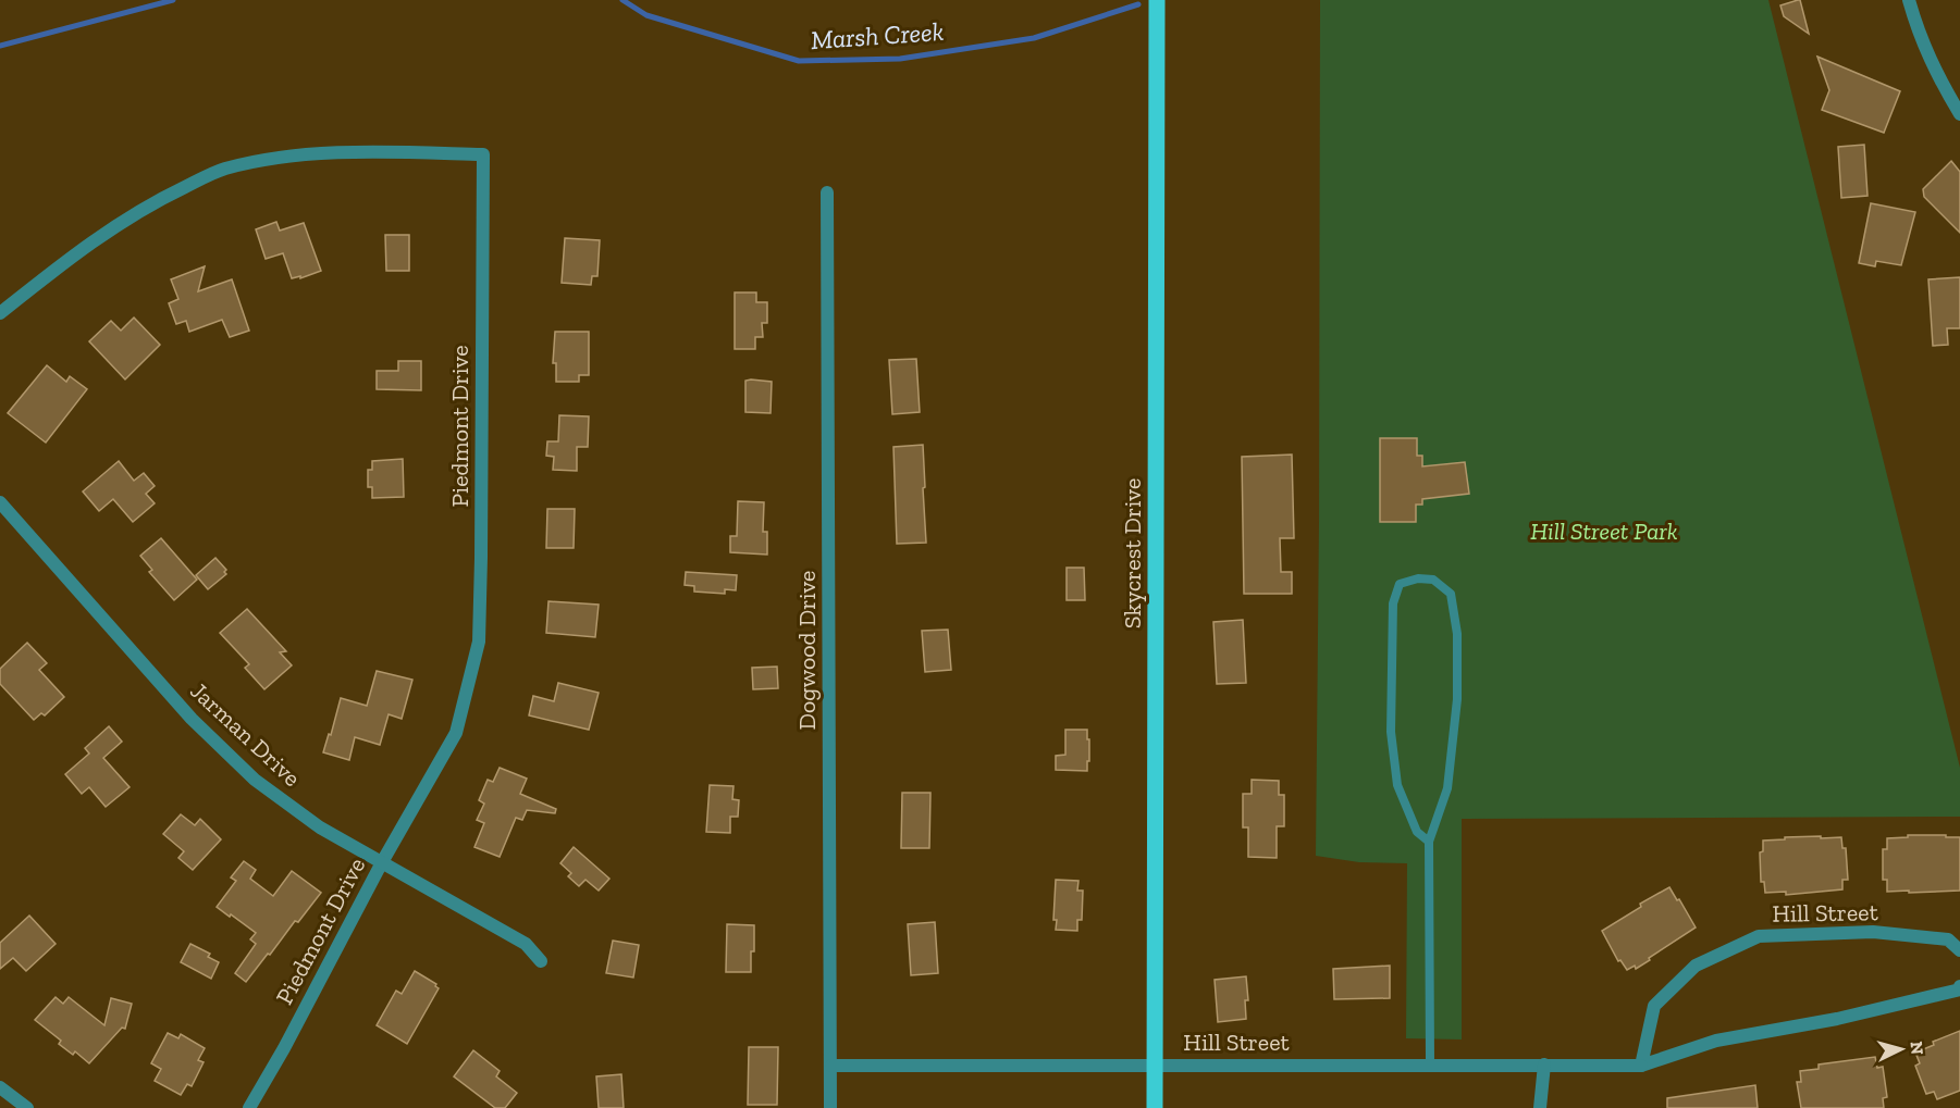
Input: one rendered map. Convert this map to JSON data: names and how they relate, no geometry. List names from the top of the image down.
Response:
{
  "streets": {
    "main road": ["Skycrest Drive"],
    "street": [
      "Piedmont Drive",
      "Dogwood Drive",
      "Jarman Drive",
      "Hill Street"
    ]
  },
  "crossings": [
    ["Piedmont Drive", "Jarman Drive"],
    ["Skycrest Drive", "Hill Street"],
    ["Dogwood Drive", "Hill Street"]
  ],
  "water": ["Marsh Creek"],
  "parks": ["Hill Street Park"],
  "north": "right"
}
